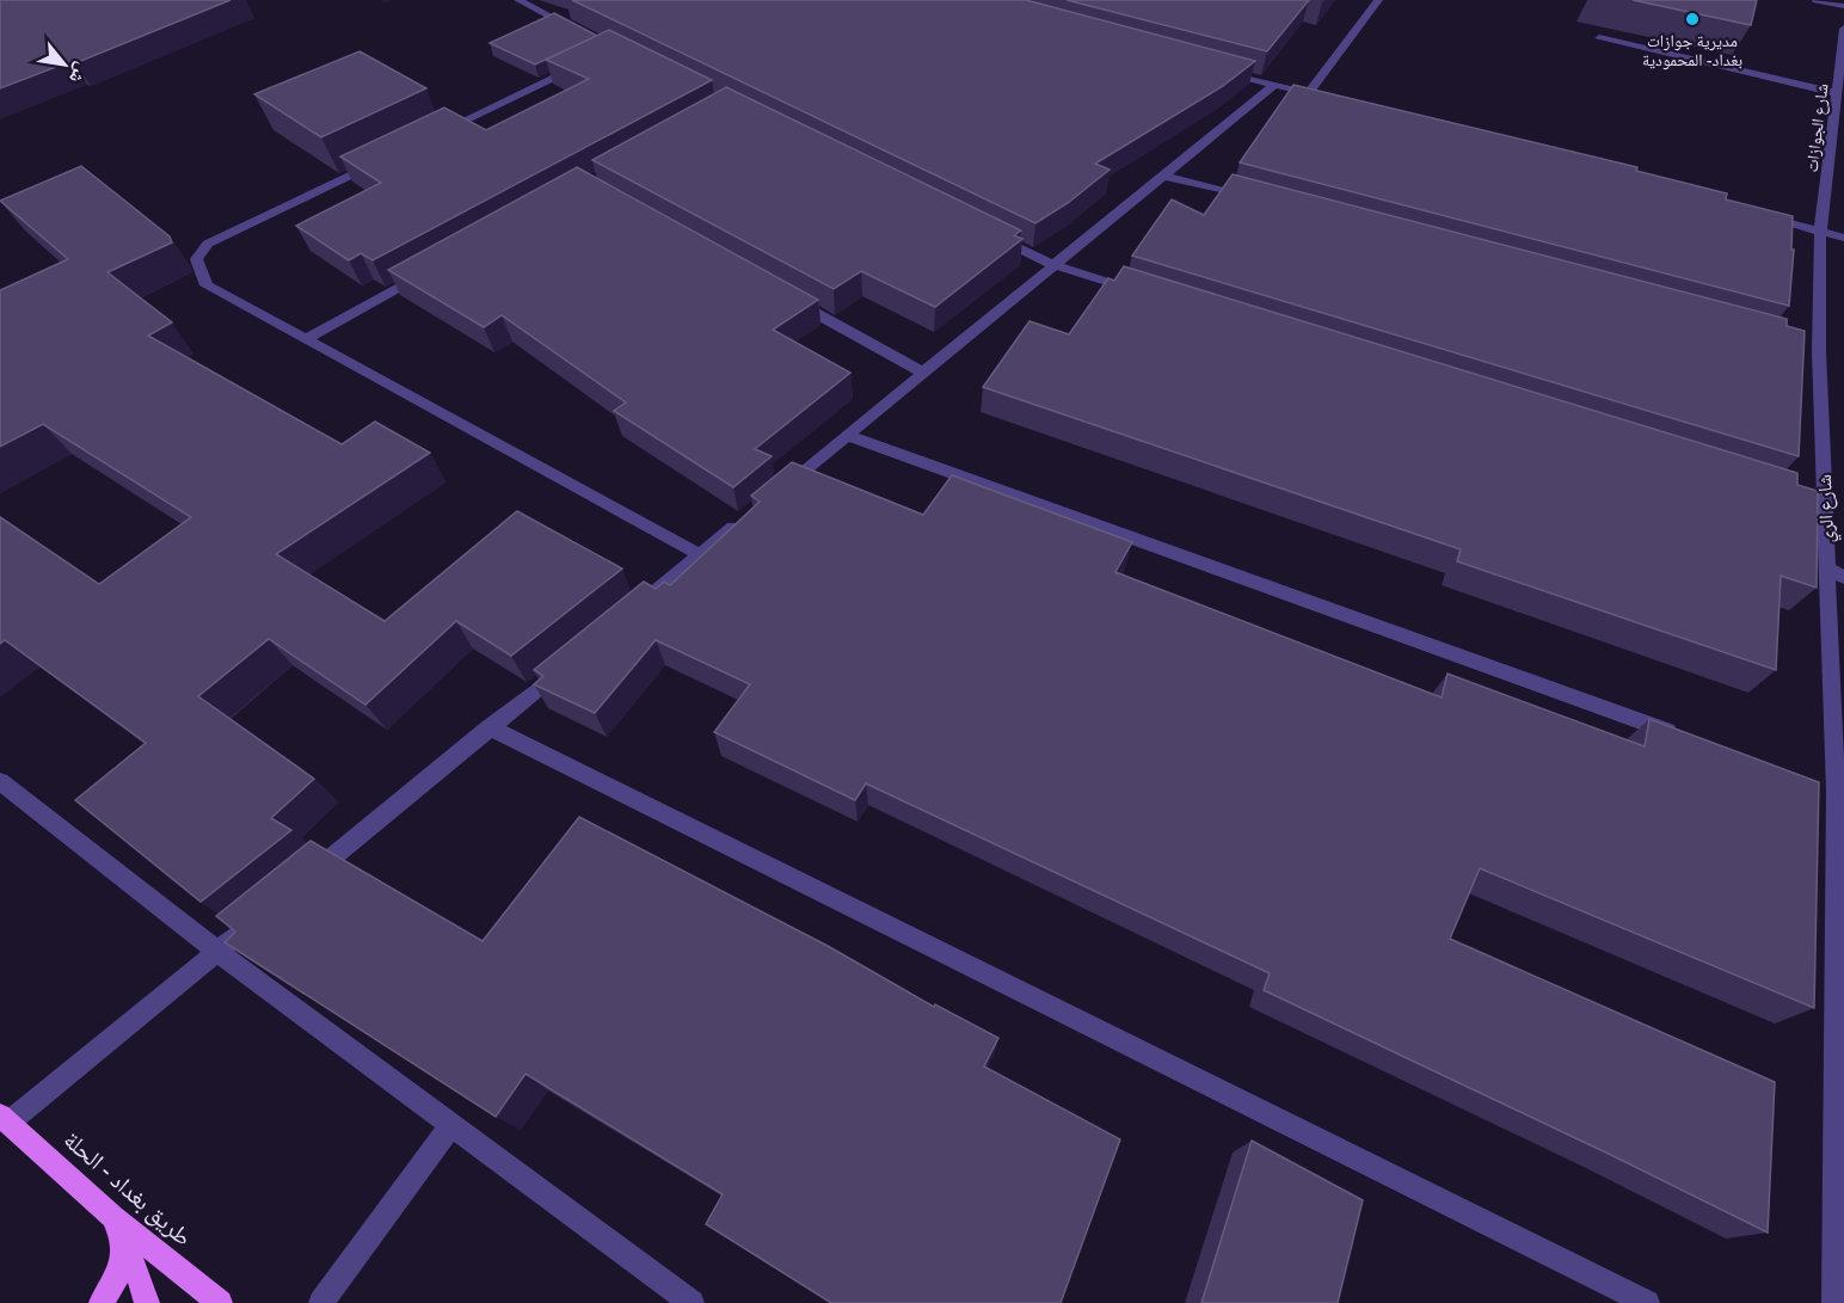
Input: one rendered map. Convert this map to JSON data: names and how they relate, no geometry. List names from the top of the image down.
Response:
{
  "streets": {
    "main road": ["طريق بغداد - الحلة"],
    "street": ["شارع الجوازات", "شارع الري"]
  },
  "crossings": [
    ["شارع الجوازات", "شارع الري"]
  ],
  "places": ["مديرية جوازات بغداد- المحمودية"],
  "north": "bottom right"
}
